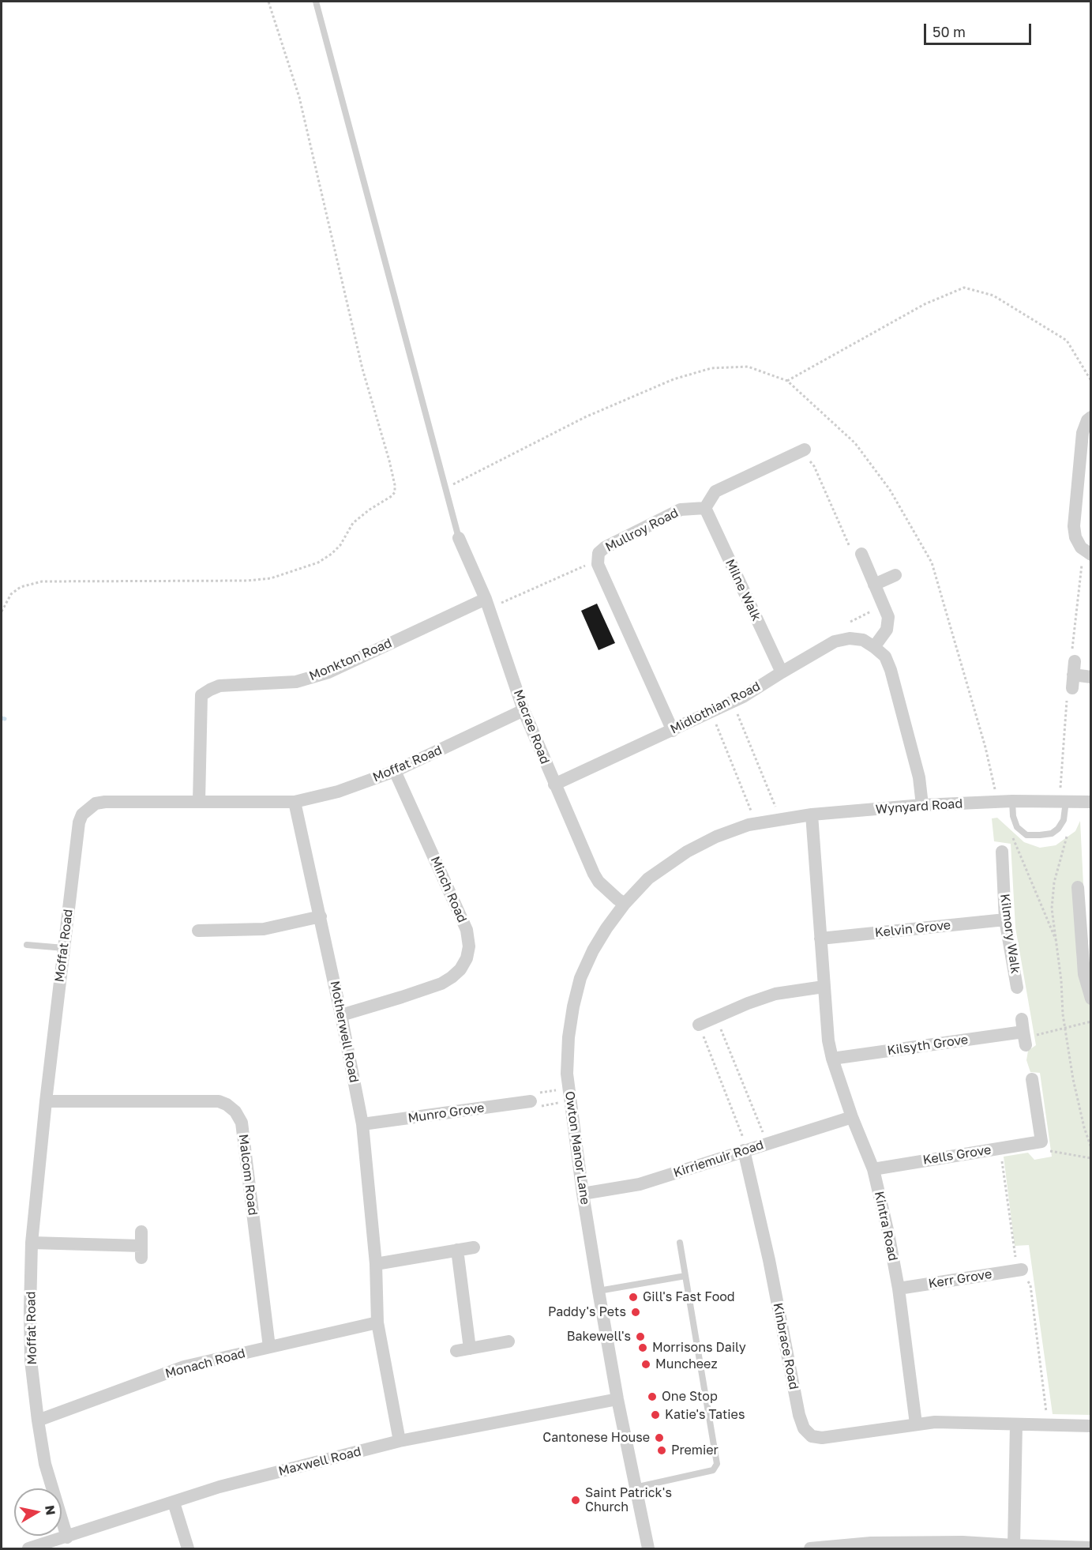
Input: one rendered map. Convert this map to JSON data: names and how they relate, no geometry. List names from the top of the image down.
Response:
{
  "streets": {
    "street": [
      "Mullroy Road",
      "Milne Walk",
      "Monkton Road",
      "Midlothian Road",
      "Macrae Road",
      "Moffat Road",
      "Wynyard Road",
      "Minch Road",
      "Kelvin Grove",
      "Kilmory Walk",
      "Motherwell Road",
      "Kilsyth Grove",
      "Munro Grove",
      "Owton Manor Lane",
      "Kells Grove",
      "Kirriemuir Road",
      "Malcom Road",
      "Kintra Road",
      "Kerr Grove",
      "Kinbrace Road",
      "Monach Road",
      "Maxwell Road"
    ]
  },
  "crossings": [
    ["Mullroy Road", "Milne Walk"],
    ["Mullroy Road", "Midlothian Road"],
    ["Milne Walk", "Midlothian Road"],
    ["Monkton Road", "Macrae Road"],
    ["Monkton Road", "Moffat Road"],
    ["Midlothian Road", "Macrae Road"],
    ["Midlothian Road", "Wynyard Road"],
    ["Macrae Road", "Moffat Road"],
    ["Macrae Road", "Owton Manor Lane"],
    ["Moffat Road", "Minch Road"],
    ["Moffat Road", "Motherwell Road"],
    ["Moffat Road", "Malcom Road"],
    ["Moffat Road", "Monach Road"],
    ["Moffat Road", "Maxwell Road"],
    ["Wynyard Road", "Owton Manor Lane"],
    ["Wynyard Road", "Kintra Road"],
    ["Minch Road", "Motherwell Road"],
    ["Kelvin Grove", "Kilmory Walk"],
    ["Kelvin Grove", "Kintra Road"],
    ["Motherwell Road", "Munro Grove"],
    ["Motherwell Road", "Monach Road"],
    ["Motherwell Road", "Maxwell Road"],
    ["Kilsyth Grove", "Kintra Road"],
    ["Owton Manor Lane", "Kirriemuir Road"],
    ["Owton Manor Lane", "Maxwell Road"],
    ["Kells Grove", "Kintra Road"],
    ["Kirriemuir Road", "Kintra Road"],
    ["Kirriemuir Road", "Kinbrace Road"],
    ["Malcom Road", "Monach Road"],
    ["Kintra Road", "Kerr Grove"],
    ["Kintra Road", "Kinbrace Road"]
  ],
  "places": [
    "Gill's Fast Food",
    "Paddy's Pets",
    "Bakewell's",
    "Morrisons Daily",
    "Muncheez",
    "One Stop",
    "Katie's Taties",
    "Cantonese House",
    "Premier",
    "Saint Patrick's Church"
  ],
  "scale_bar": "50 m",
  "north": "right"
}
